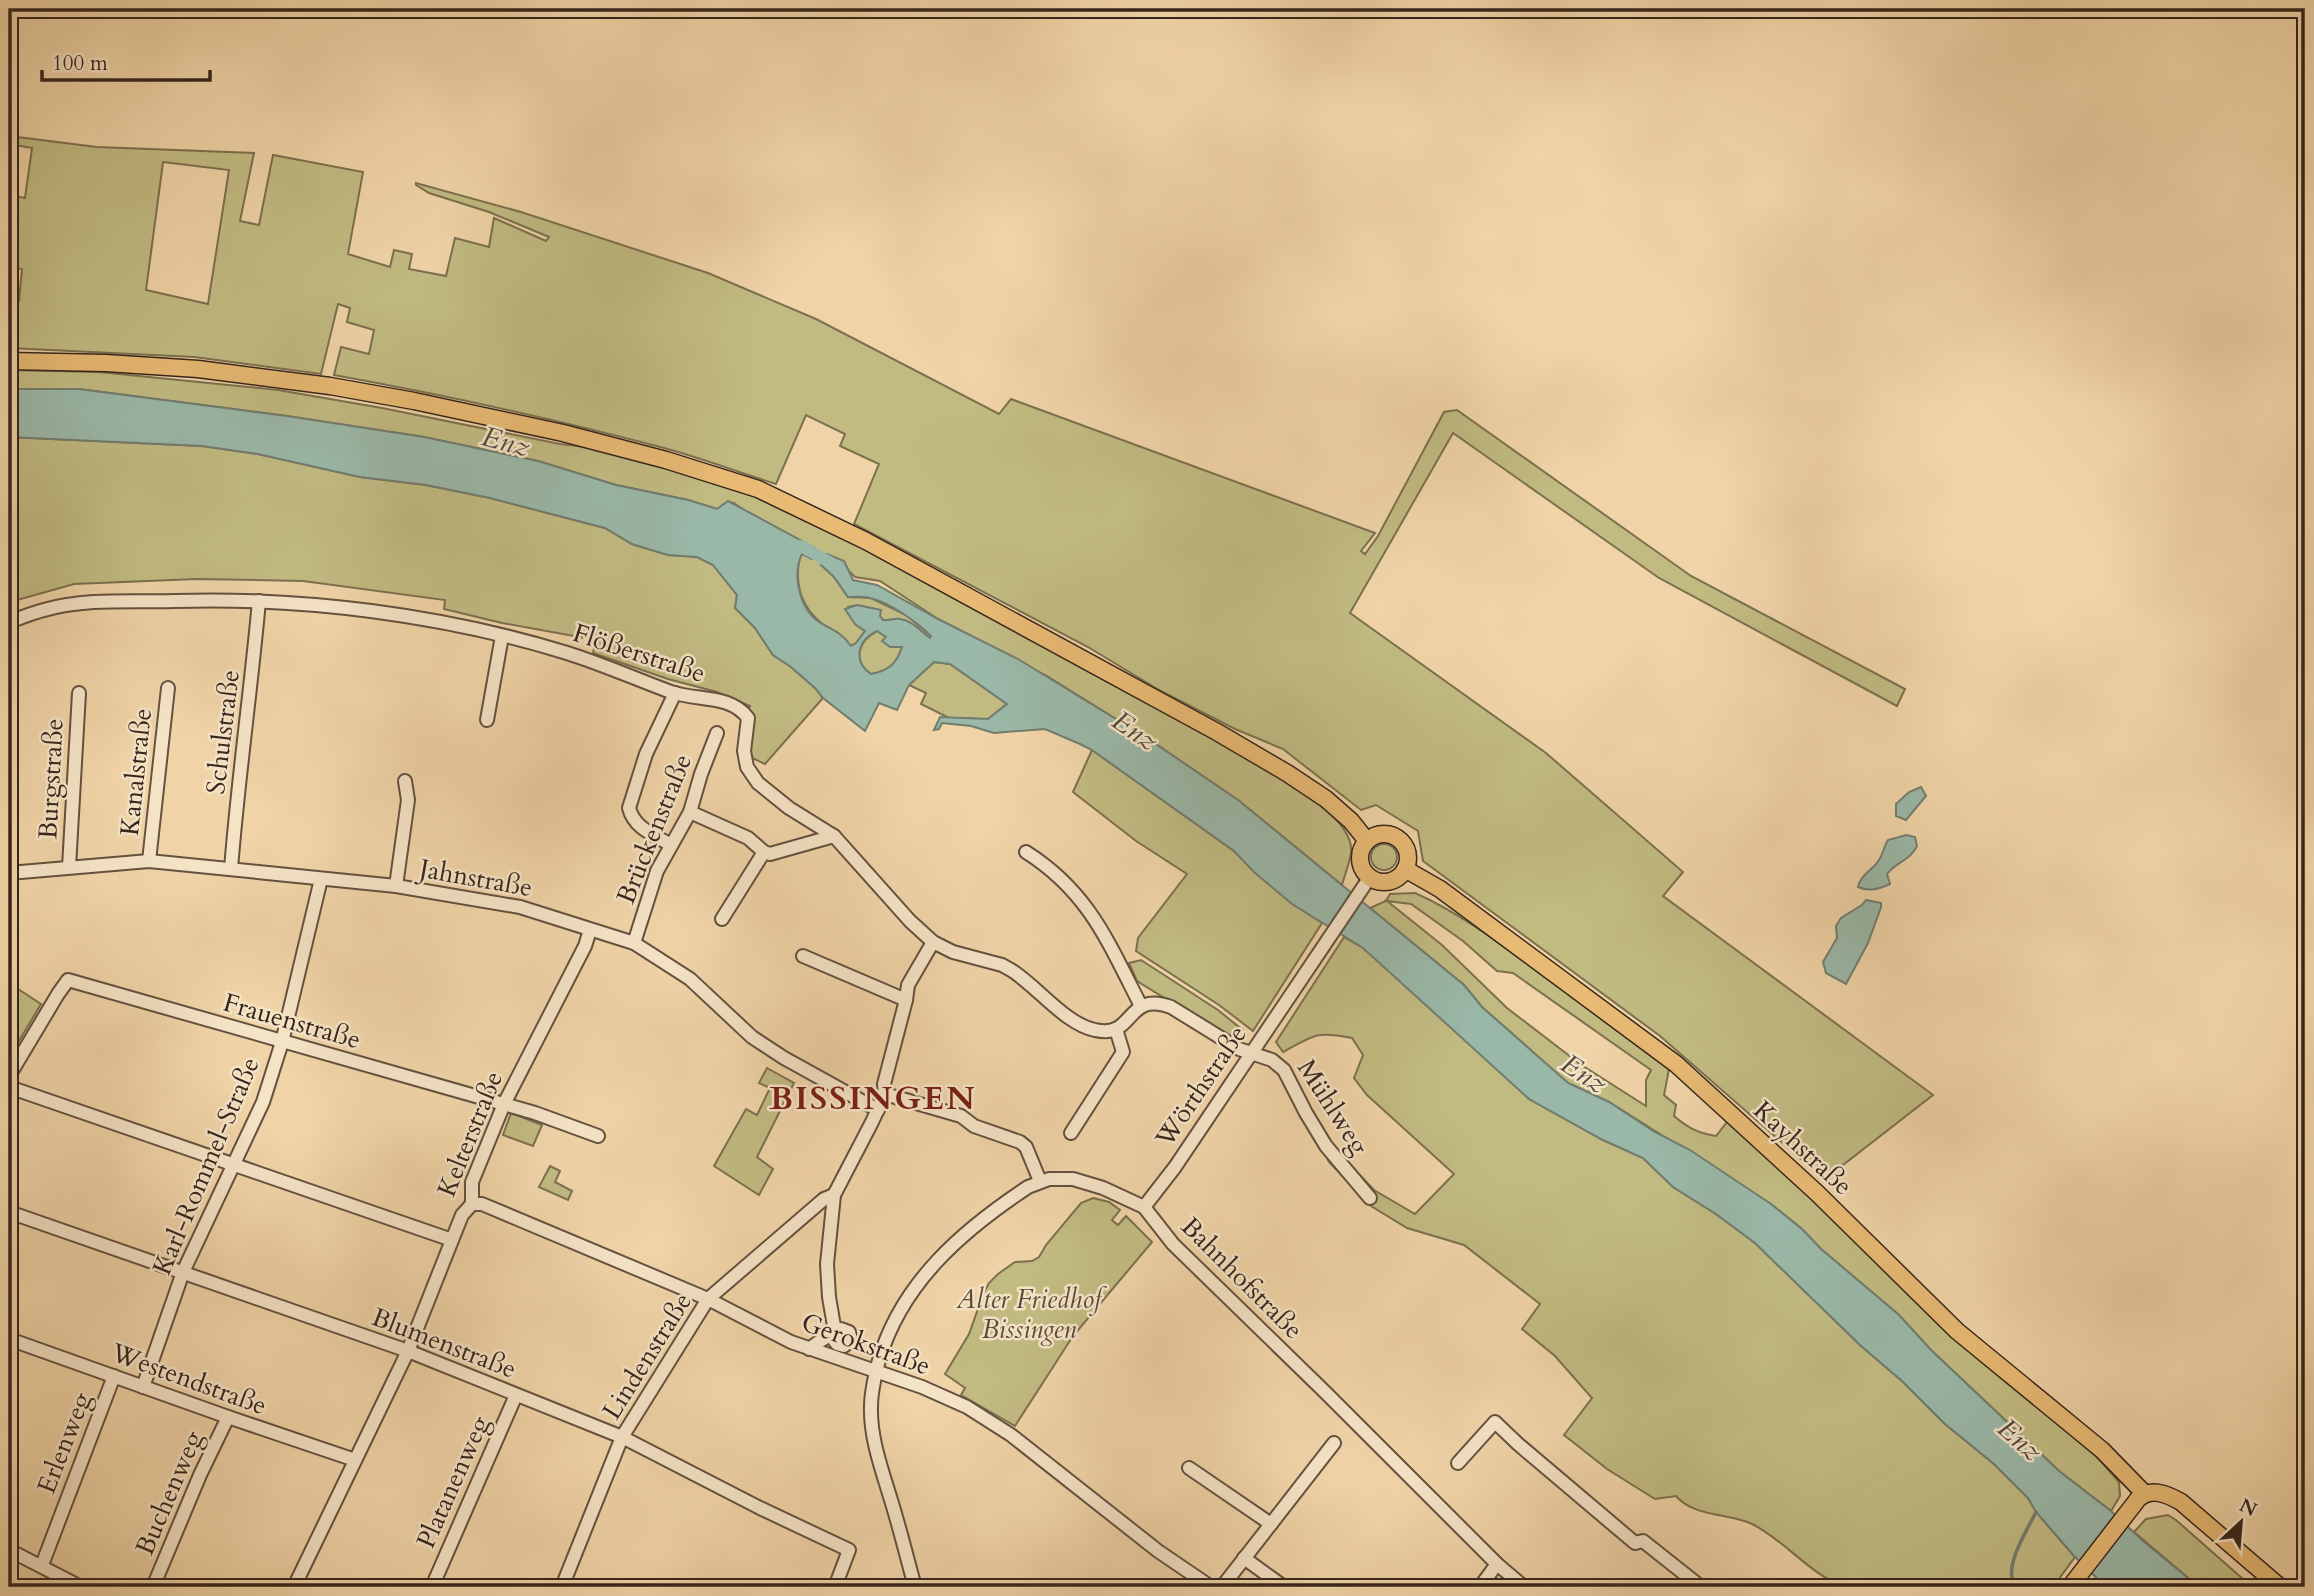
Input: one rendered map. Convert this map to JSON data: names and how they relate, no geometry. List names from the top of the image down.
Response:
{
  "streets": {
    "main road": ["Kayhstraße"],
    "street": [
      "Flößerstraße",
      "Schulstraße",
      "Kanalstraße",
      "Burgstraße",
      "Brückenstraße",
      "Jahnstraße",
      "Frauenstraße",
      "Wörthstraße",
      "Mühlweg",
      "Kelterstraße",
      "Karl-Rommel-Straße",
      "Bahnhofstraße",
      "Blumenstraße",
      "Gerokstraße",
      "Lindenstraße",
      "Westendstraße",
      "Erlenweg",
      "Platanenweg",
      "Buchenweg"
    ]
  },
  "crossings": [
    ["Flößerstraße", "Schulstraße"],
    ["Schulstraße", "Jahnstraße"],
    ["Kanalstraße", "Jahnstraße"],
    ["Burgstraße", "Jahnstraße"],
    ["Brückenstraße", "Jahnstraße"],
    ["Jahnstraße", "Kelterstraße"],
    ["Jahnstraße", "Karl-Rommel-Straße"],
    ["Frauenstraße", "Kelterstraße"],
    ["Frauenstraße", "Karl-Rommel-Straße"],
    ["Wörthstraße", "Mühlweg"],
    ["Wörthstraße", "Kayhstraße"],
    ["Wörthstraße", "Bahnhofstraße"],
    ["Kelterstraße", "Blumenstraße"],
    ["Kelterstraße", "Gerokstraße"],
    ["Kelterstraße", "Westendstraße"],
    ["Karl-Rommel-Straße", "Blumenstraße"],
    ["Karl-Rommel-Straße", "Westendstraße"],
    ["Blumenstraße", "Lindenstraße"],
    ["Blumenstraße", "Platanenweg"],
    ["Gerokstraße", "Lindenstraße"],
    ["Westendstraße", "Erlenweg"],
    ["Westendstraße", "Buchenweg"]
  ],
  "districts": ["BISSINGEN"],
  "water": ["Enz"],
  "parks": ["Alter Friedhof Bissingen"],
  "scale_bar": "100 m",
  "north": "top right"
}
